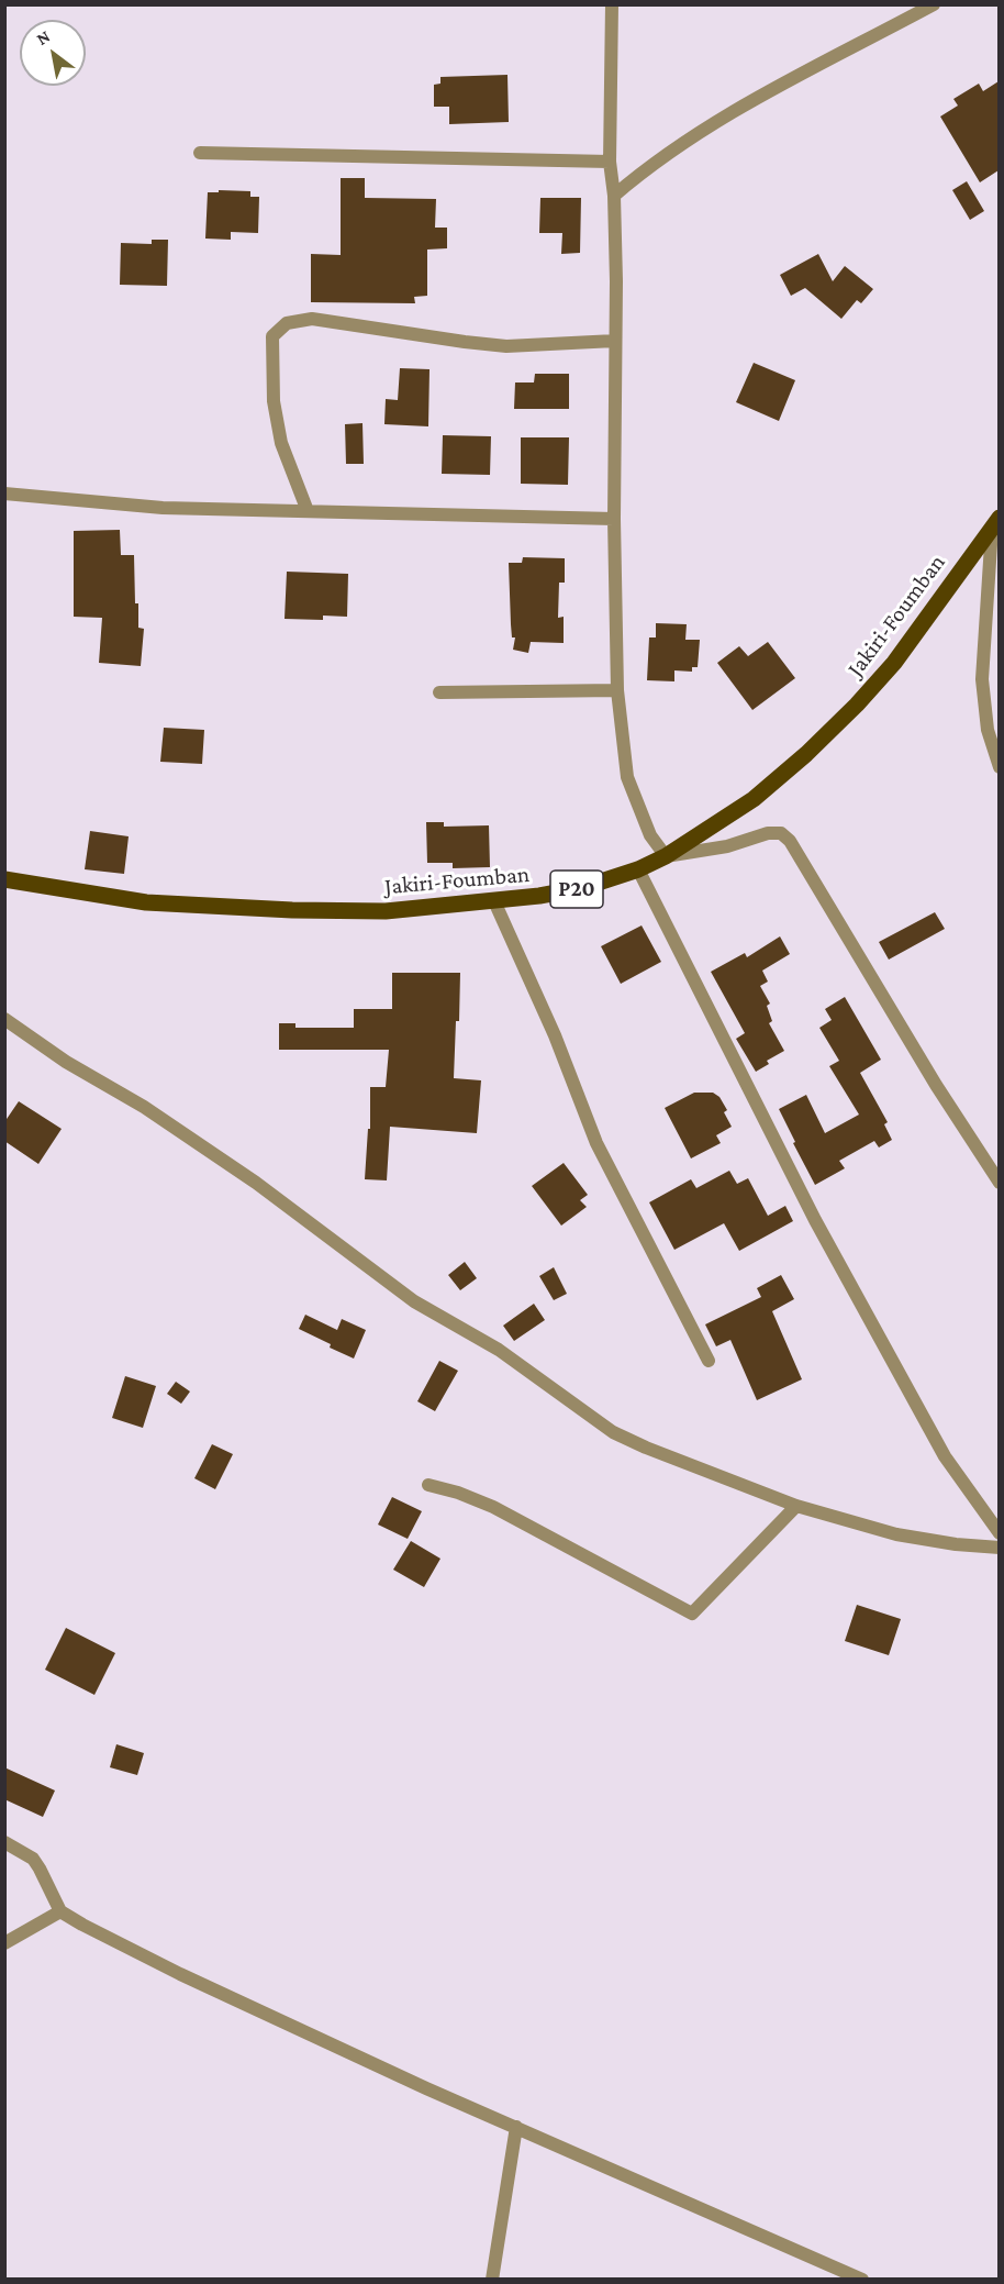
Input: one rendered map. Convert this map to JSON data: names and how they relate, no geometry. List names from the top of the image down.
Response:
{
  "streets": {
    "main road": ["Jakiri-Foumban", "P20"]
  },
  "north": "top left"
}
